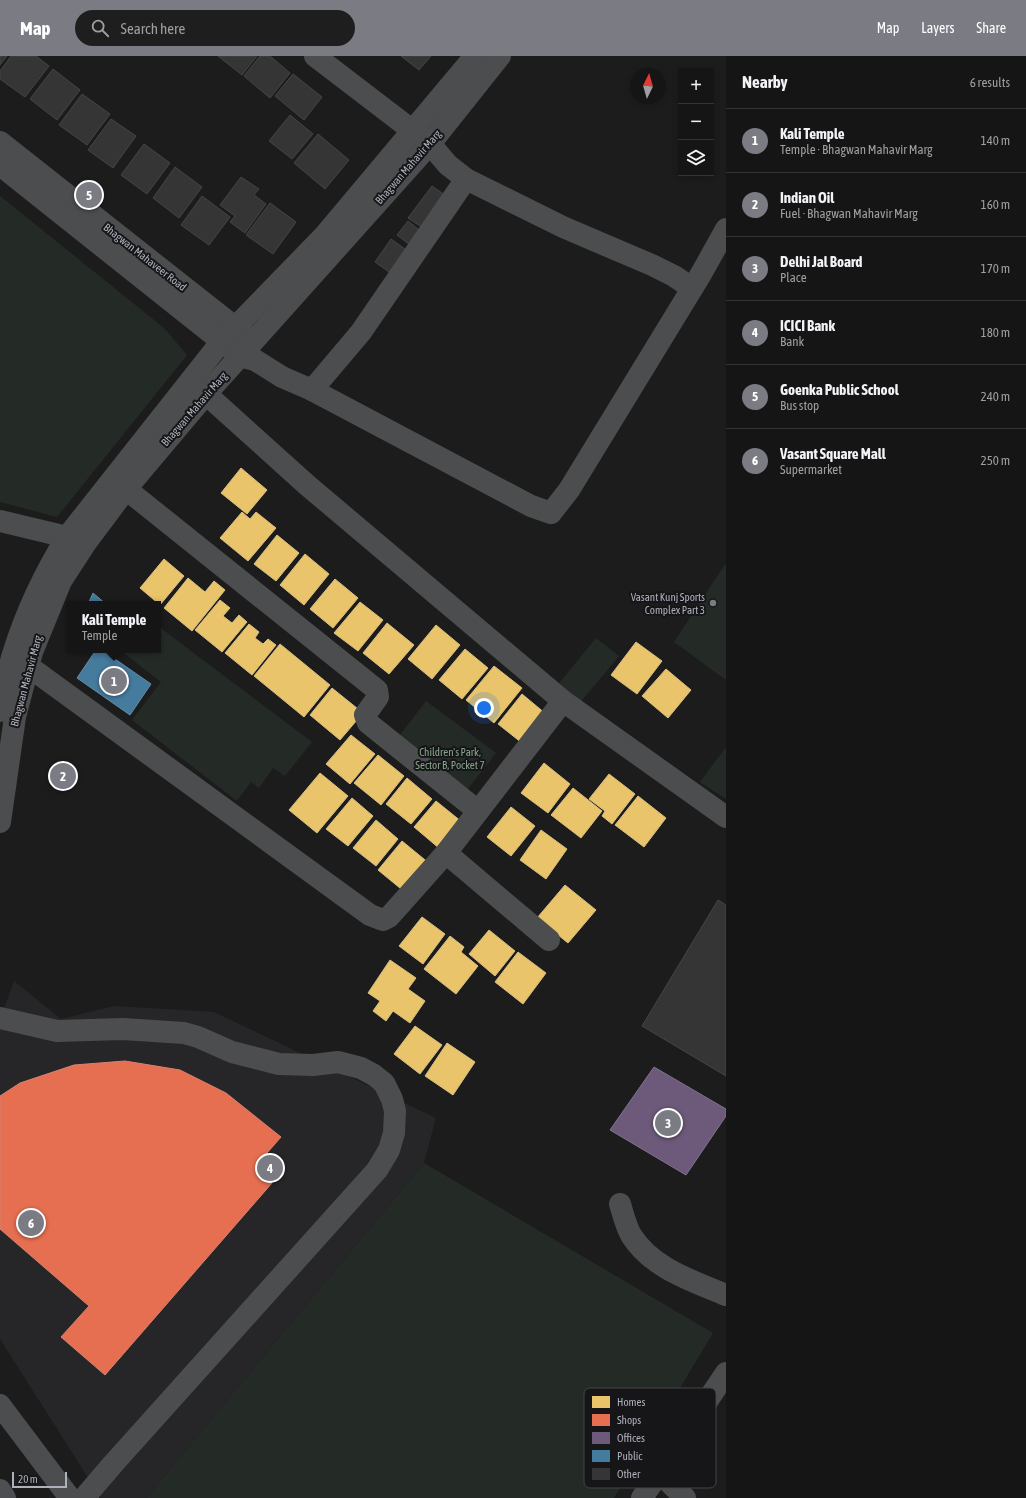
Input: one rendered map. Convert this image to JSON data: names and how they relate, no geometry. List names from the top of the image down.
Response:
{
  "streets": {
    "street": ["Bhagwan Mahavir Marg", "Bhagwan Mahaveer Road"]
  },
  "crossings": [
    ["Bhagwan Mahavir Marg", "Bhagwan Mahaveer Road"]
  ],
  "parks": ["Children's Park, Sector B, Pocket 7"],
  "places": ["Vasant Kunj Sports Complex Part 3"],
  "legend": [
    "Homes",
    "Shops",
    "Offices",
    "Public",
    "Other"
  ],
  "scale_bar": "20 m",
  "north": "top",
  "page": {
    "header": "Map",
    "search": "Search here",
    "nav": ["Map", "Layers", "Share"],
    "heading": ["Nearby", "6 results"],
    "map_buttons": ["+", "−"],
    "list": [
      {
        "mark": "1",
        "name": "Kali Temple",
        "note": "Temple · Bhagwan Mahavir Marg",
        "value": "140 m"
      },
      {
        "mark": "2",
        "name": "Indian Oil",
        "note": "Fuel · Bhagwan Mahavir Marg",
        "value": "160 m"
      },
      {
        "mark": "3",
        "name": "Delhi Jal Board",
        "note": "Place",
        "value": "170 m"
      },
      {
        "mark": "4",
        "name": "ICICI Bank",
        "note": "Bank",
        "value": "180 m"
      },
      {
        "mark": "5",
        "name": "Goenka Public School",
        "note": "Bus stop",
        "value": "240 m"
      },
      {
        "mark": "6",
        "name": "Vasant Square Mall",
        "note": "Supermarket",
        "value": "250 m"
      }
    ],
    "pins": [
      "5",
      "1",
      "2",
      "3",
      "4",
      "6"
    ],
    "popup": ["Kali Temple", "Temple"],
    "scale": "20 m"
  }
}
